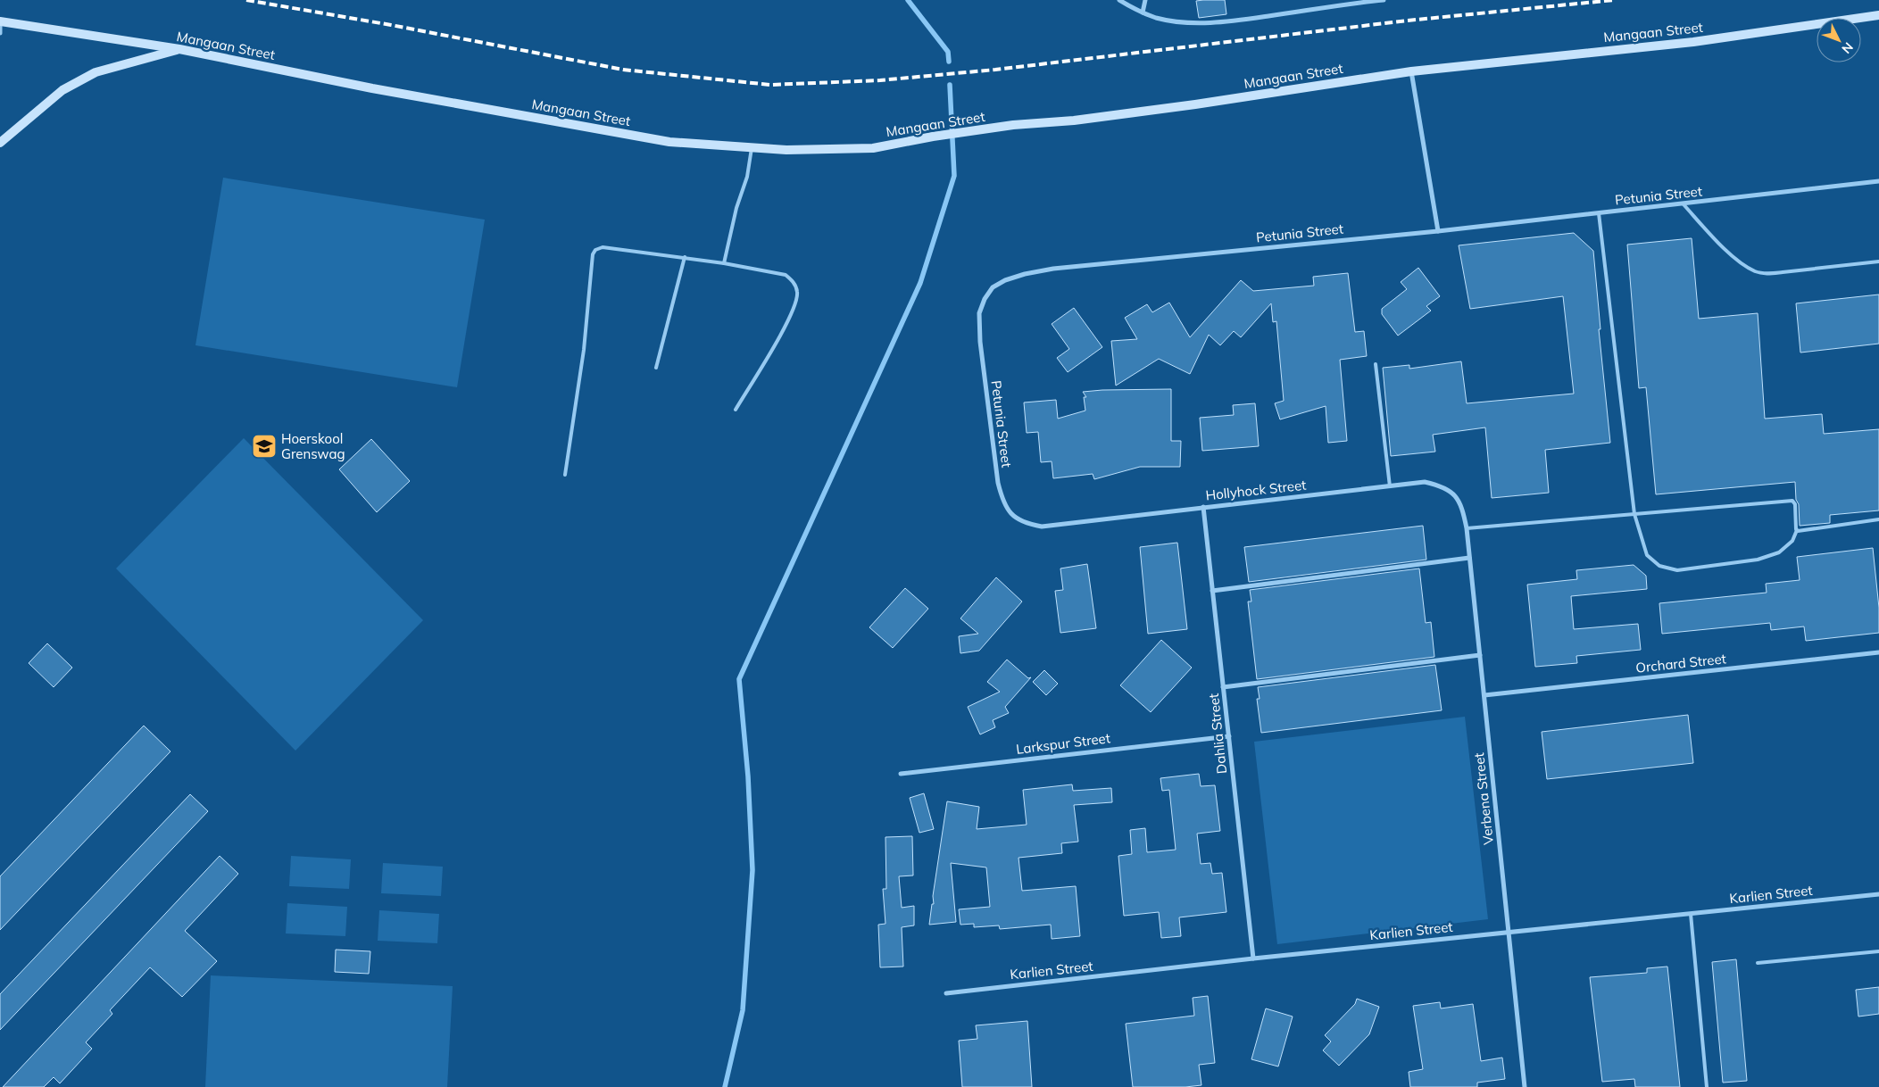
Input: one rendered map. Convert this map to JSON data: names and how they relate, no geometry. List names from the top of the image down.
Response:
{
  "streets": {
    "street": [
      "Mangaan Street",
      "Petunia Street",
      "Hollyhock Street",
      "Orchard Street",
      "Dahlia Street",
      "Larkspur Street",
      "Verbena Street",
      "Karlien Street"
    ]
  },
  "crossings": [
    ["Petunia Street", "Hollyhock Street"],
    ["Hollyhock Street", "Dahlia Street"],
    ["Hollyhock Street", "Verbena Street"],
    ["Orchard Street", "Verbena Street"],
    ["Dahlia Street", "Larkspur Street"],
    ["Dahlia Street", "Karlien Street"],
    ["Verbena Street", "Karlien Street"]
  ],
  "places": {
    "school or university": ["Hoerskool Grenswag"]
  },
  "north": "bottom right"
}
